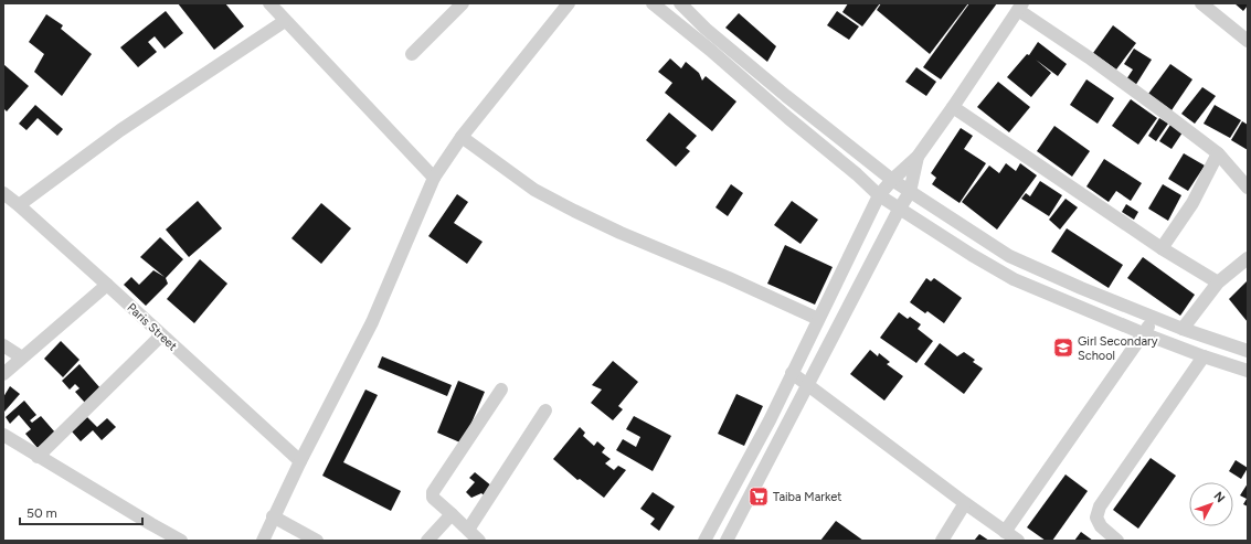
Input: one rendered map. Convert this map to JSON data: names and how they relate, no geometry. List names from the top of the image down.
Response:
{
  "streets": {
    "street": ["Paris Street"]
  },
  "places": {
    "school or university": ["Girl Secondary School"],
    "supermarket": ["Taiba Market"]
  },
  "scale_bar": "50 m",
  "north": "top right"
}
